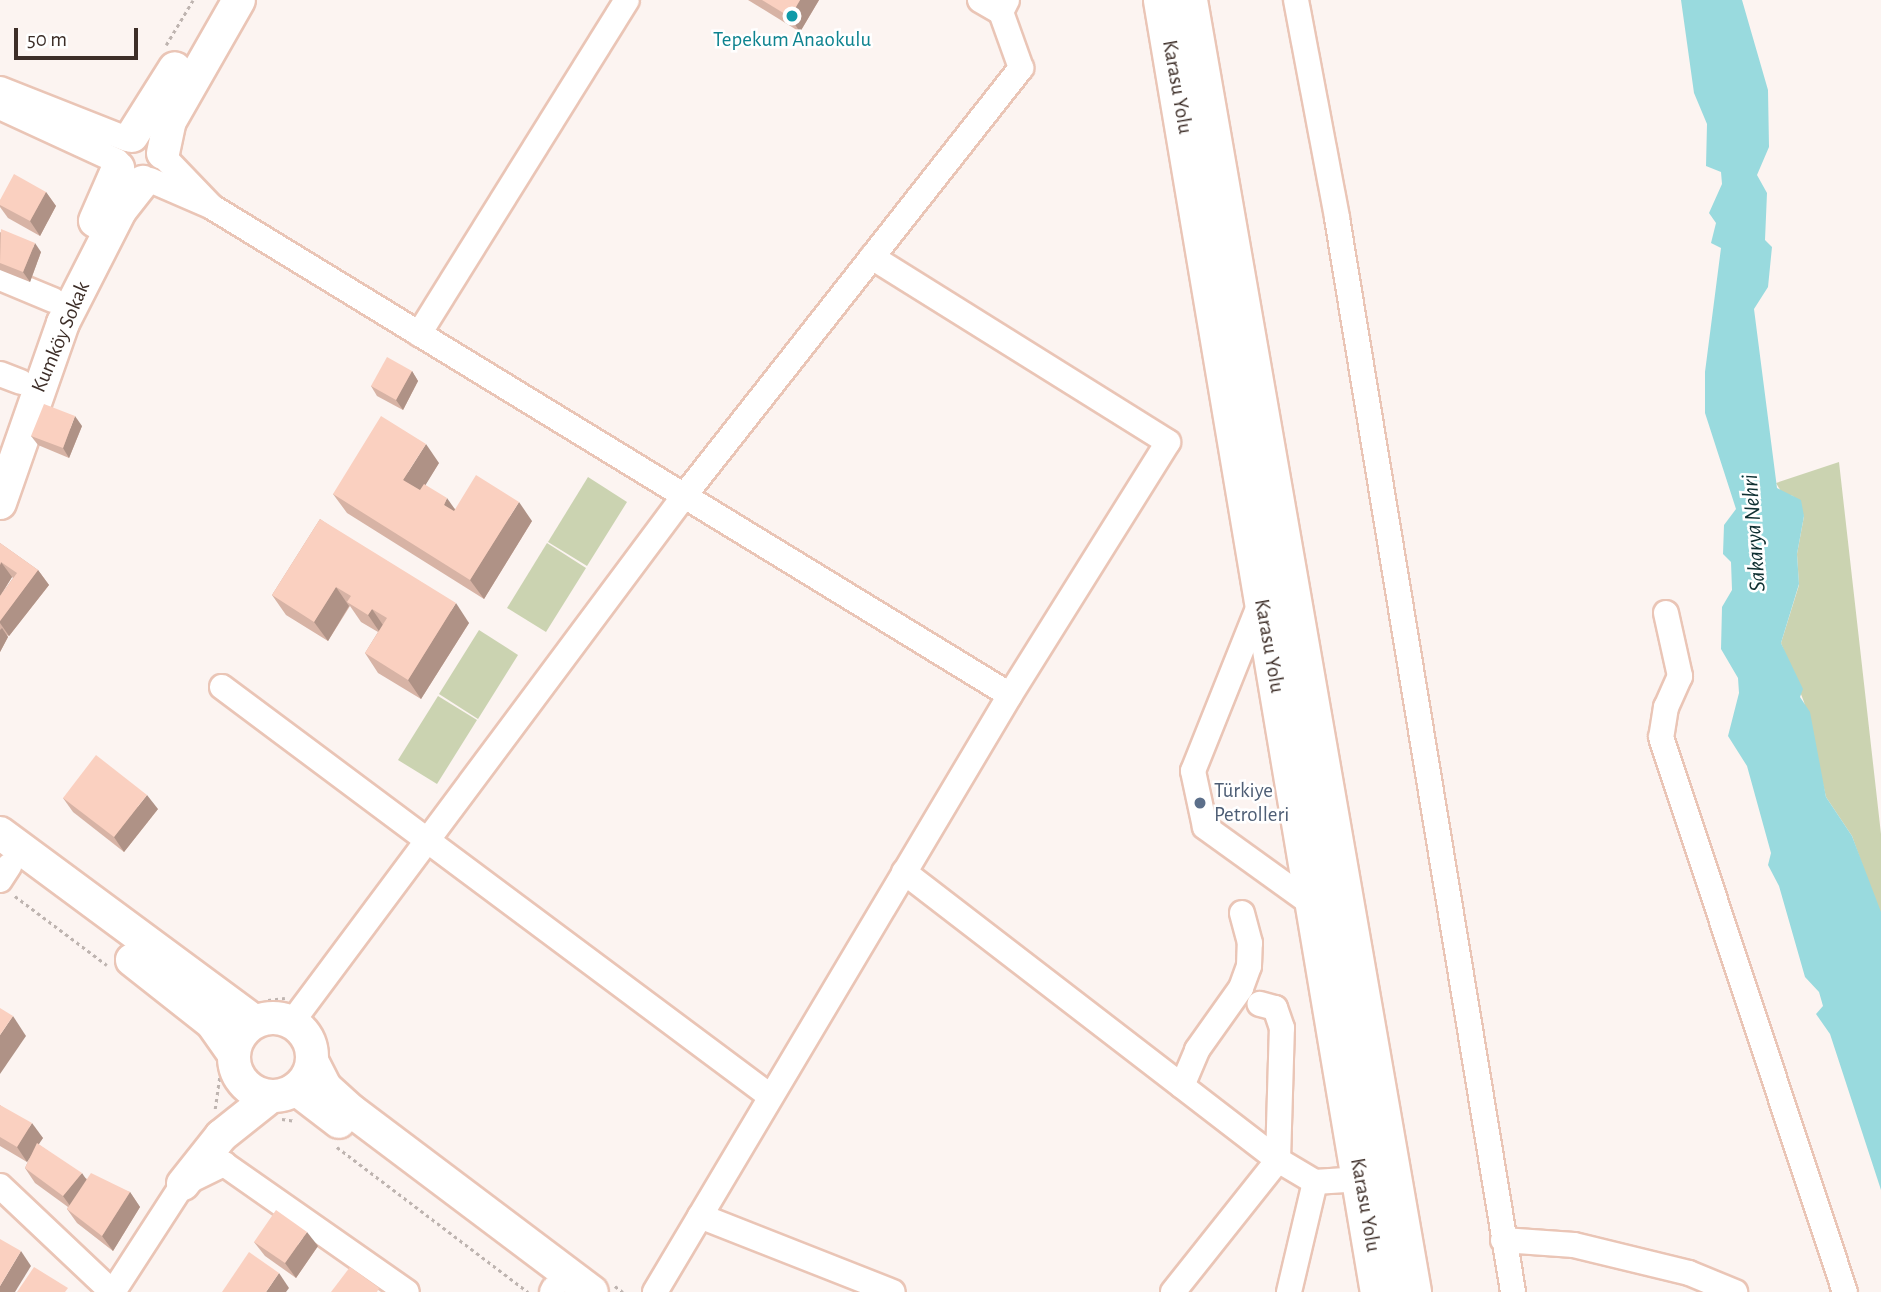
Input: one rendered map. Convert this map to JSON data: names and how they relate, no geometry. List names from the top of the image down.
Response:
{
  "streets": {
    "highway": ["Karasu Yolu"],
    "main road": ["Kumköy Sokak"]
  },
  "water": ["Sakarya Nehri"],
  "places": ["Tepekum Anaokulu", "Türkiye Petrolleri"],
  "scale_bar": "50 m"
}
